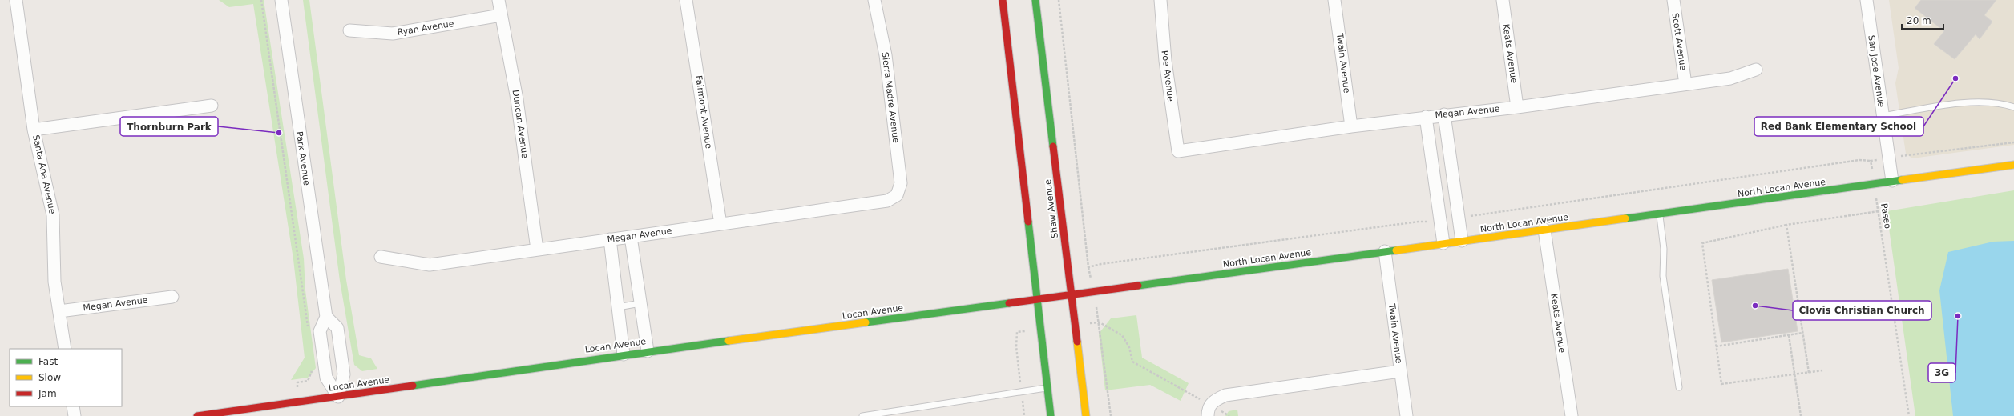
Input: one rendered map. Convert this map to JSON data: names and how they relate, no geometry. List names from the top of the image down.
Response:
{
  "streets": {
    "street": [
      "Ryan Avenue",
      "Scott Avenue",
      "Keats Avenue",
      "Twain Avenue",
      "San Jose Avenue",
      "Poe Avenue",
      "Sierra Madre Avenue",
      "Fairmont Avenue",
      "Megan Avenue",
      "Duncan Avenue",
      "Park Avenue",
      "Santa Ana Avenue",
      "North Locan Avenue",
      "Shaw Avenue",
      "Locan Avenue"
    ],
    "path": ["Paseo"]
  },
  "crossings": [
    ["Ryan Avenue", "Duncan Avenue"],
    ["Scott Avenue", "Megan Avenue"],
    ["Keats Avenue", "Megan Avenue"],
    ["Keats Avenue", "North Locan Avenue"],
    ["Twain Avenue", "Megan Avenue"],
    ["Twain Avenue", "North Locan Avenue"],
    ["San Jose Avenue", "North Locan Avenue"],
    ["Poe Avenue", "Megan Avenue"],
    ["Sierra Madre Avenue", "Megan Avenue"],
    ["Fairmont Avenue", "Megan Avenue"],
    ["Megan Avenue", "Duncan Avenue"],
    ["Megan Avenue", "Santa Ana Avenue"],
    ["North Locan Avenue", "Shaw Avenue"],
    ["North Locan Avenue", "Paseo"],
    ["North Locan Avenue", "Locan Avenue"]
  ],
  "places": [
    "Red Bank Elementary School",
    "Thornburn Park",
    "Clovis Christian Church",
    "3G"
  ],
  "legend": ["Fast", "Slow", "Jam"],
  "scale_bar": "20 m"
}
